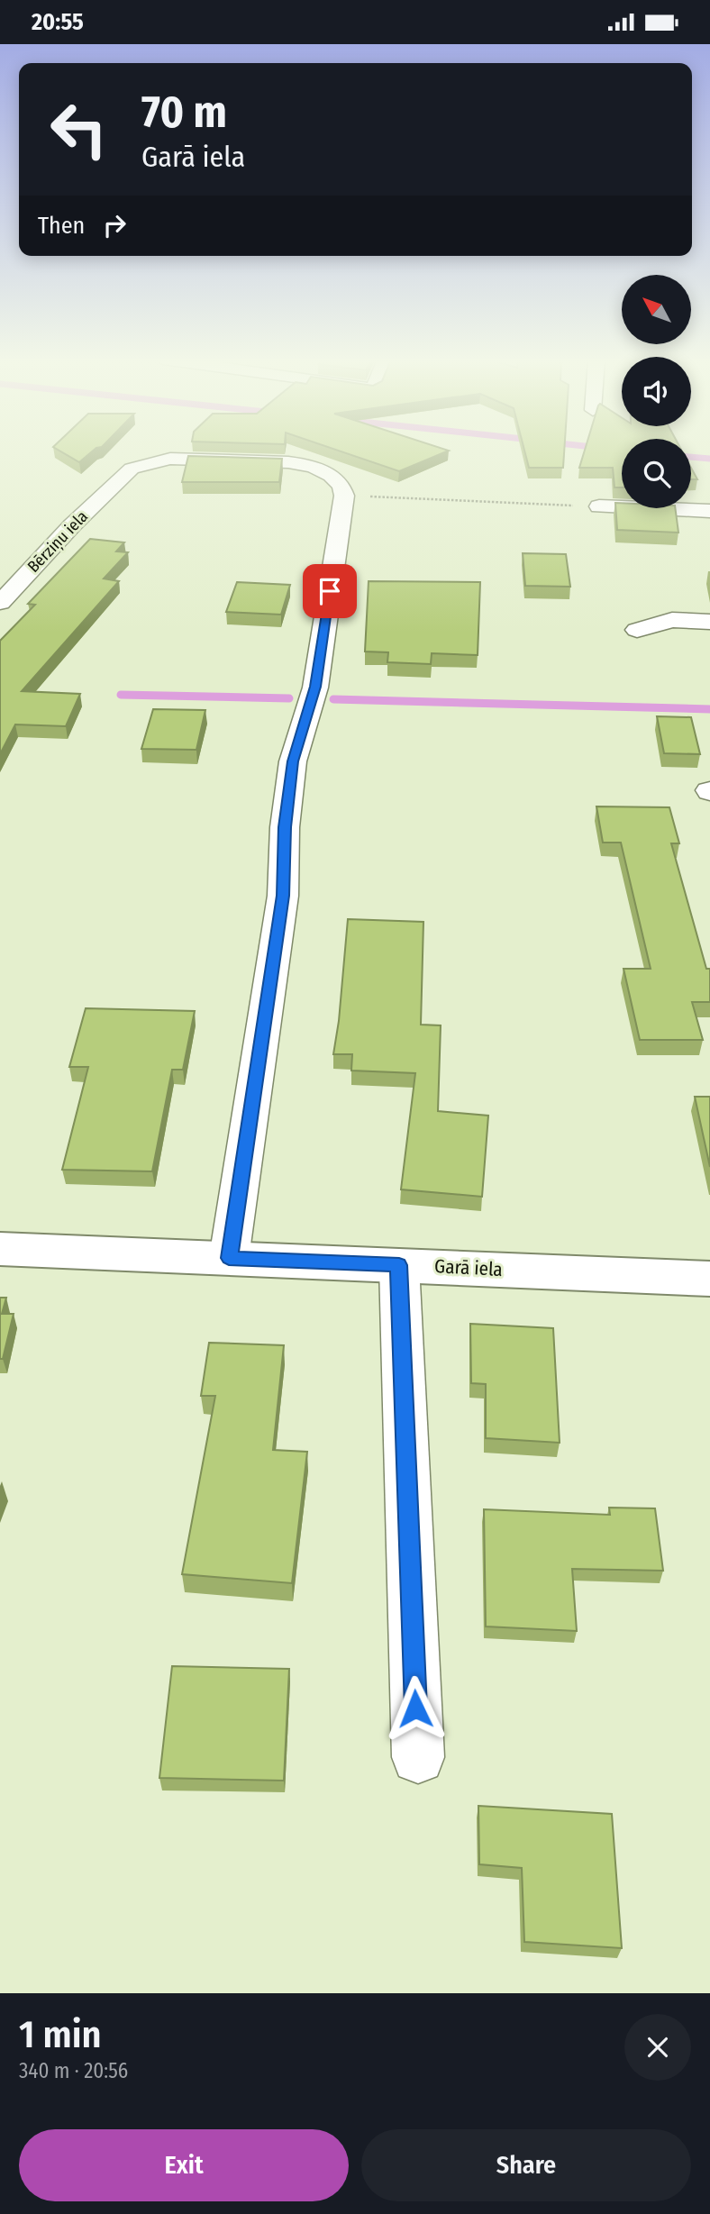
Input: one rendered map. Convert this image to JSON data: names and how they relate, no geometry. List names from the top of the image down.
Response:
{
  "streets": {
    "street": ["Bērziņu iela", "Garā iela"]
  },
  "north": "top left",
  "page": {
    "status": "20:55",
    "turn": ["70 m", "Garā iela"],
    "then": "Then",
    "heading": ["1 min", "340 m · 20:56"],
    "buttons": ["Exit", "Share"]
  }
}
